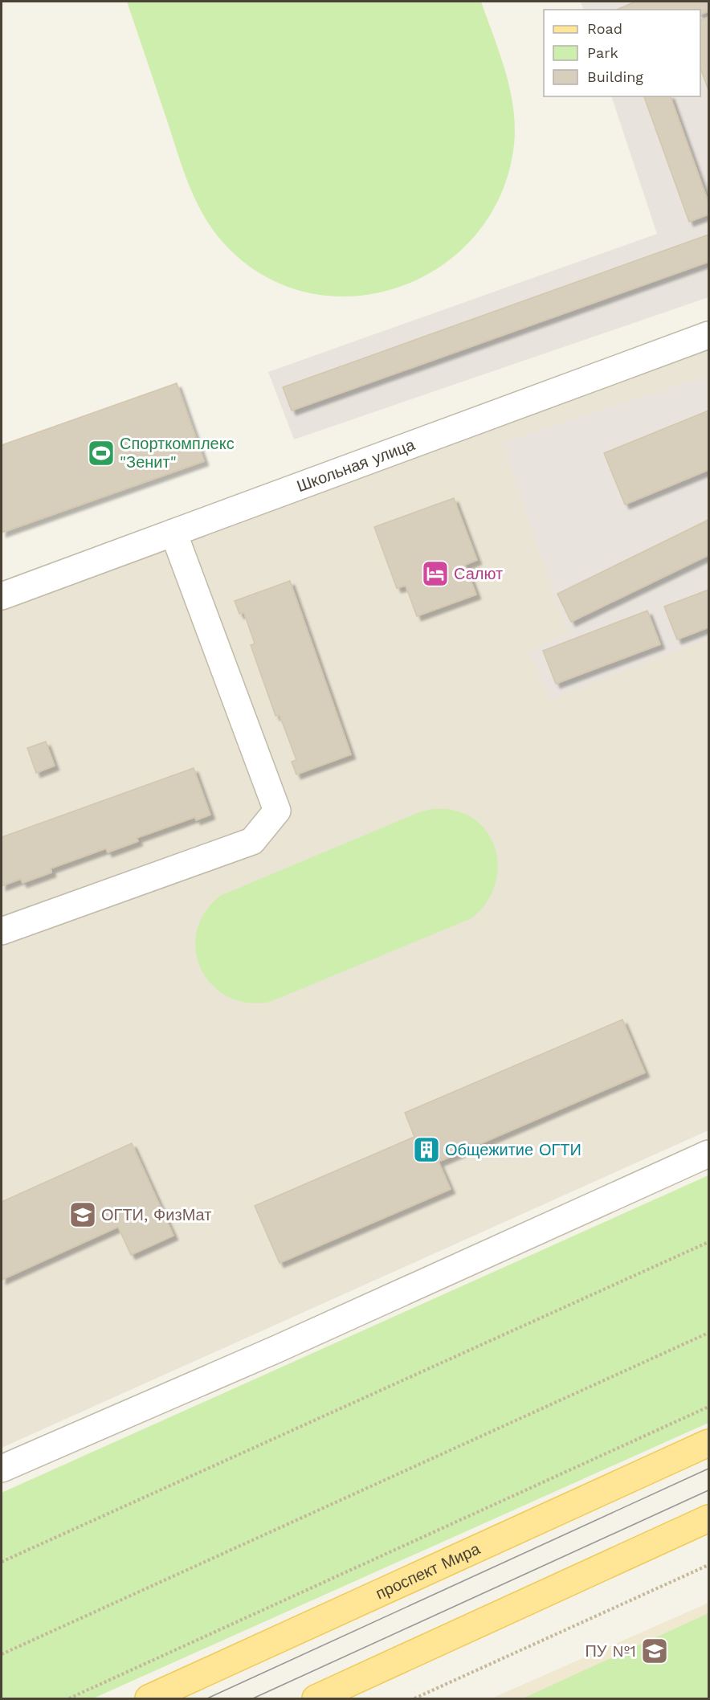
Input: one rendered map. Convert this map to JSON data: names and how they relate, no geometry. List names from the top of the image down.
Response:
{
  "streets": {
    "main road": ["проспект Мира"],
    "street": ["Школьная улица"]
  },
  "places": {
    "sports": ["Спорткомплекс \"Зенит\""],
    "hotel": ["Салют"],
    "building": ["Общежитие ОГТИ"],
    "school or university": ["ОГТИ, ФизМат", "ПУ №1"]
  },
  "legend": ["Road", "Park", "Building"]
}
